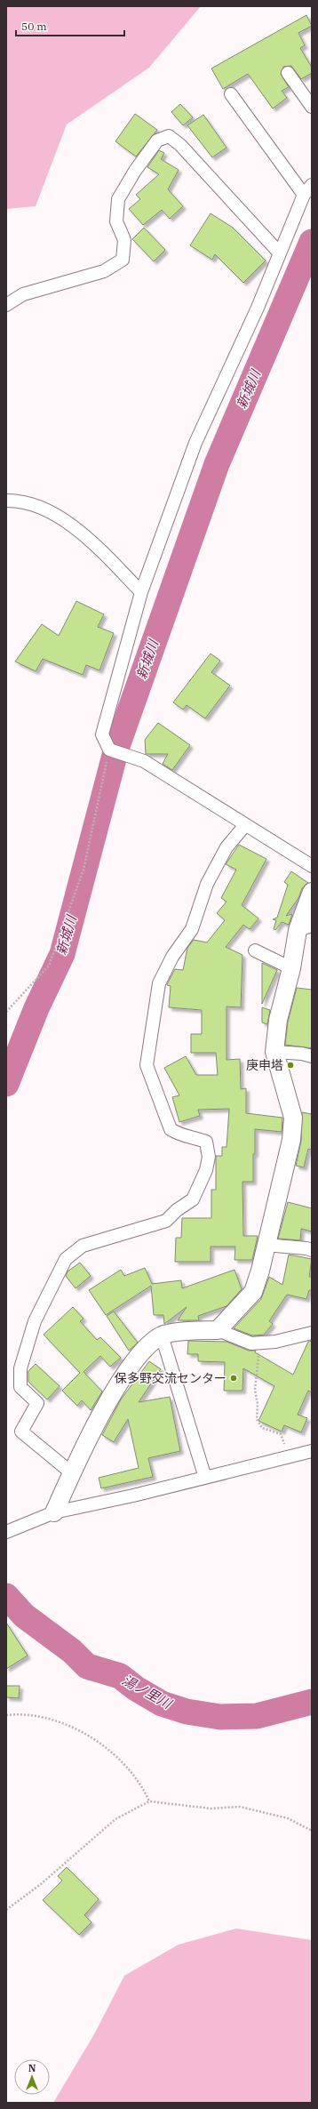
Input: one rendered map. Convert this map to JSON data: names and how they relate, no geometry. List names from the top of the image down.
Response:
{
  "water": ["新城川", "湯ノ里川"],
  "places": ["庚申塔", "保多野交流センター"],
  "scale_bar": "50 m",
  "north": "top"
}
